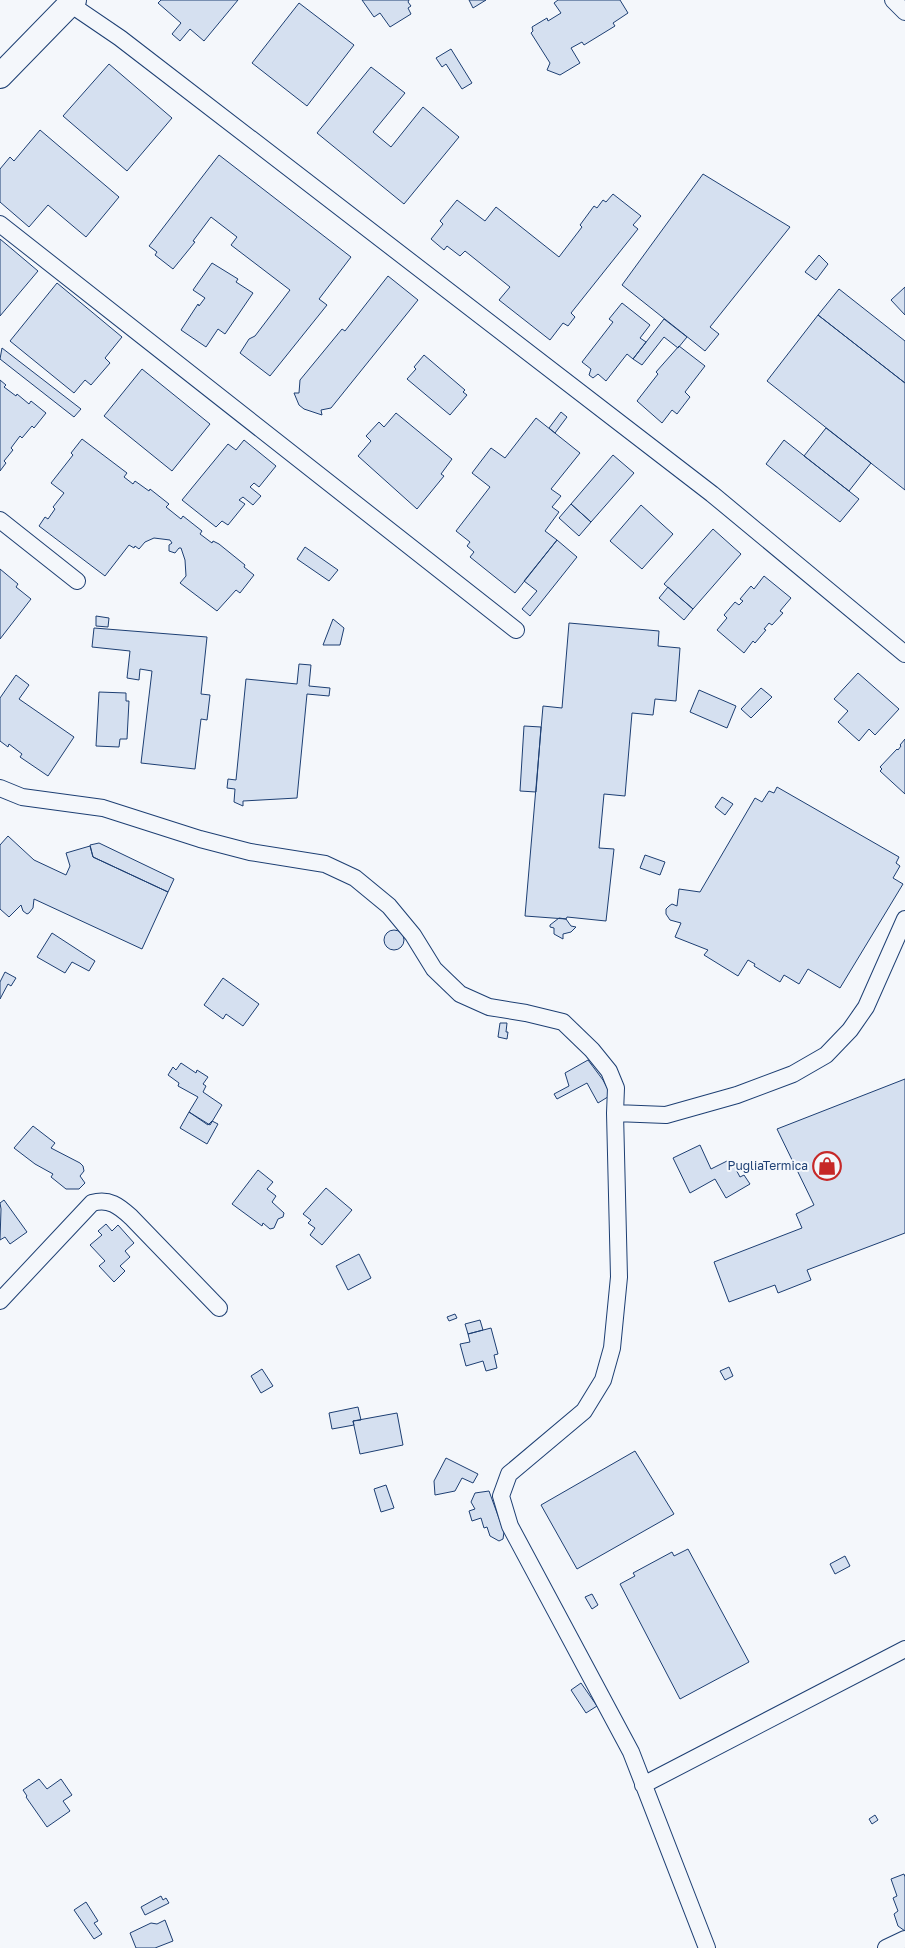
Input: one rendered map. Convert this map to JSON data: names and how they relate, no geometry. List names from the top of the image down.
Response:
{
  "places": {
    "shop": ["PugliaTermica"]
  }
}
